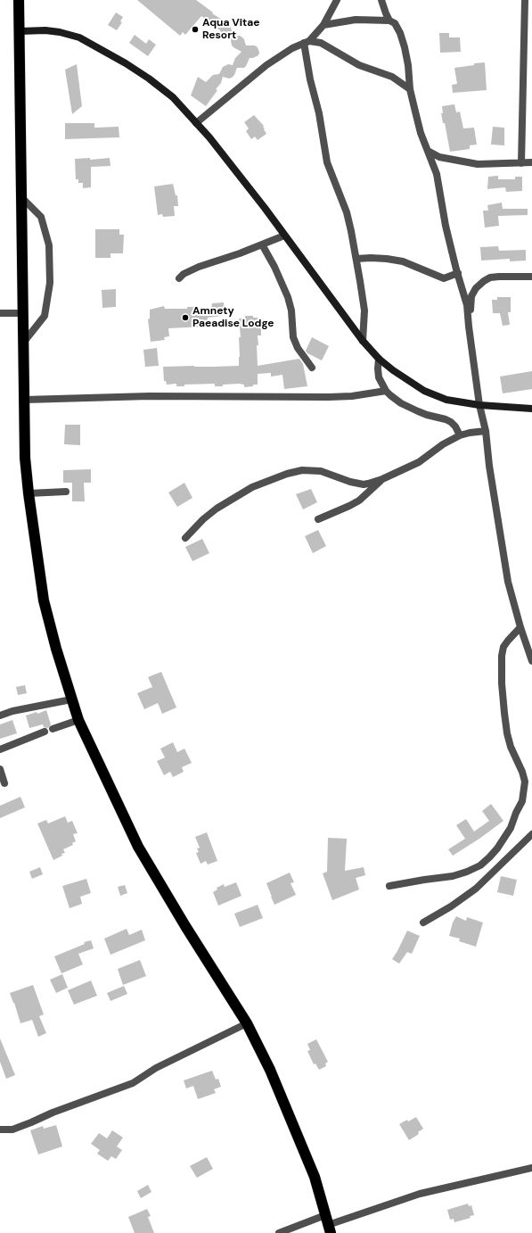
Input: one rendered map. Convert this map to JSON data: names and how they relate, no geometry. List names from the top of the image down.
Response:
{
  "places": ["Aqua Vitae Resort", "Amnety Paeadise Lodge"]
}
